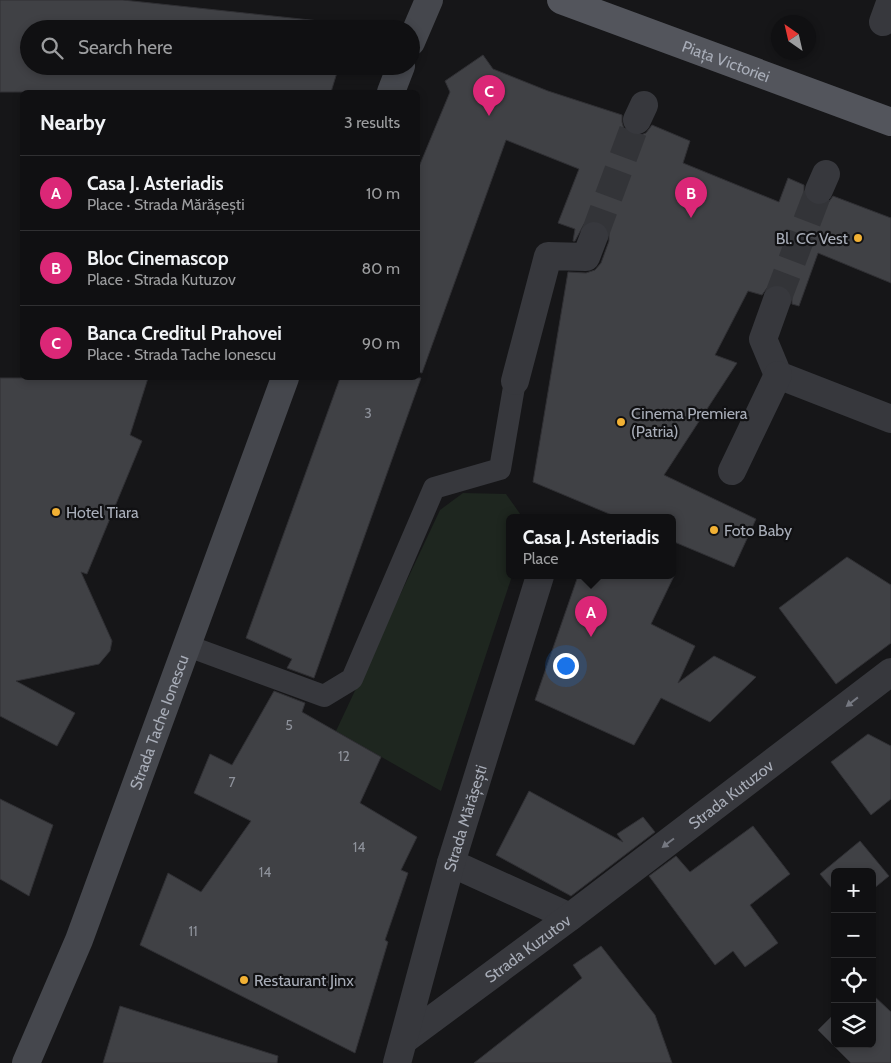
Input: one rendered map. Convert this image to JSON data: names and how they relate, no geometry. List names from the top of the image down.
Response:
{
  "streets": {
    "main road": ["Piața Victoriei", "Strada Tache Ionescu"],
    "street": ["Strada Kutuzov", "Strada Mărășești", "Strada Kuzutov"]
  },
  "crossings": [
    ["Strada Kutuzov", "Strada Kuzutov"],
    ["Strada Mărășești", "Strada Kuzutov"]
  ],
  "one_way": ["Strada Kutuzov"],
  "places": [
    "Bl. CC Vest",
    "Cinema Premiera (Patria)",
    "Hotel Tiara",
    "Foto Baby",
    "Restaurant Jinx"
  ],
  "house_numbers": [
    "3",
    "5",
    "12",
    "7",
    "14",
    "14",
    "11"
  ],
  "north": "top left",
  "page": {
    "search": "Search here",
    "pins": ["C", "B", "A"],
    "heading": ["Nearby", "3 results"],
    "list": [
      {
        "mark": "A",
        "name": "Casa J. Asteriadis",
        "note": "Place · Strada Mărășești",
        "value": "10 m"
      },
      {
        "mark": "B",
        "name": "Bloc Cinemascop",
        "note": "Place · Strada Kutuzov",
        "value": "80 m"
      },
      {
        "mark": "C",
        "name": "Banca Creditul Prahovei",
        "note": "Place · Strada Tache Ionescu",
        "value": "90 m"
      }
    ],
    "popup": ["Casa J. Asteriadis", "Place"],
    "map_buttons": ["+", "−"]
  }
}
